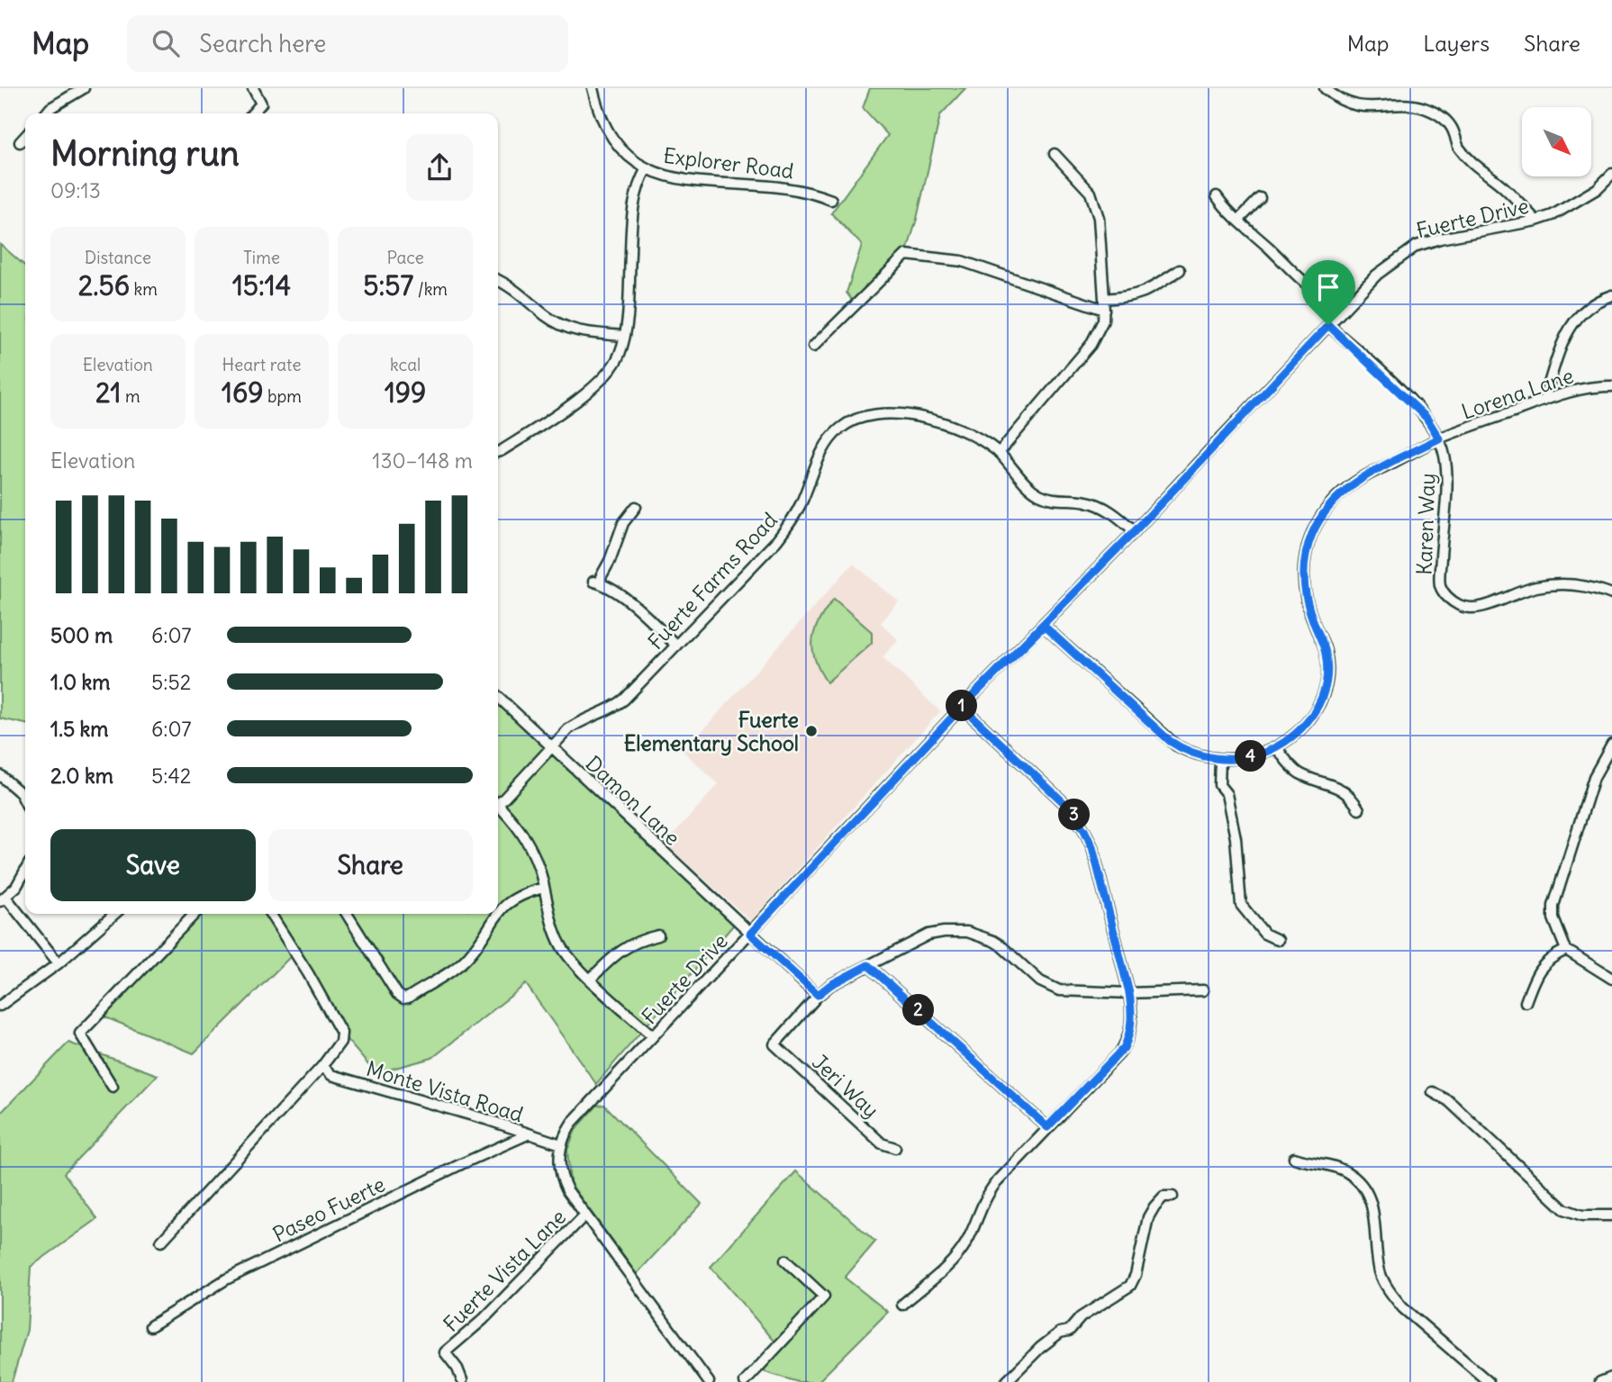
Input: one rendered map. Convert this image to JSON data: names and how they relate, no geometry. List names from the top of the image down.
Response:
{
  "streets": {
    "street": [
      "Explorer Road",
      "Fuerte Drive",
      "Lorena Lane",
      "Karen Way",
      "Fuerte Farms Road",
      "Damon Lane",
      "Jeri Way",
      "Monte Vista Road",
      "Paseo Fuerte",
      "Fuerte Vista Lane"
    ]
  },
  "crossings": [
    ["Fuerte Drive", "Lorena Lane"],
    ["Fuerte Drive", "Karen Way"],
    ["Fuerte Drive", "Fuerte Farms Road"],
    ["Fuerte Drive", "Damon Lane"],
    ["Fuerte Drive", "Monte Vista Road"],
    ["Lorena Lane", "Karen Way"],
    ["Fuerte Farms Road", "Damon Lane"],
    ["Damon Lane", "Jeri Way"],
    ["Monte Vista Road", "Paseo Fuerte"]
  ],
  "places": ["Fuerte Elementary School"],
  "north": "bottom right",
  "page": {
    "header": "Map",
    "search": "Search here",
    "nav": ["Map", "Layers", "Share"],
    "heading": ["Morning run", "09:13"],
    "stats": [
      ["Distance", "2.56 km"],
      ["Time", "15:14"],
      ["Pace", "5:57 /km"],
      ["Elevation", "21 m"],
      ["Heart rate", "169 bpm"],
      ["kcal", "199"]
    ],
    "chart": ["Elevation", "130–148 m"],
    "list": [
      {
        "name": "500 m",
        "note": "6:07"
      },
      {
        "name": "1.0 km",
        "note": "5:52"
      },
      {
        "name": "1.5 km",
        "note": "6:07"
      },
      {
        "name": "2.0 km",
        "note": "5:42"
      }
    ],
    "pins": [
      "1",
      "4",
      "3",
      "2"
    ],
    "buttons": ["Save", "Share"]
  }
}
